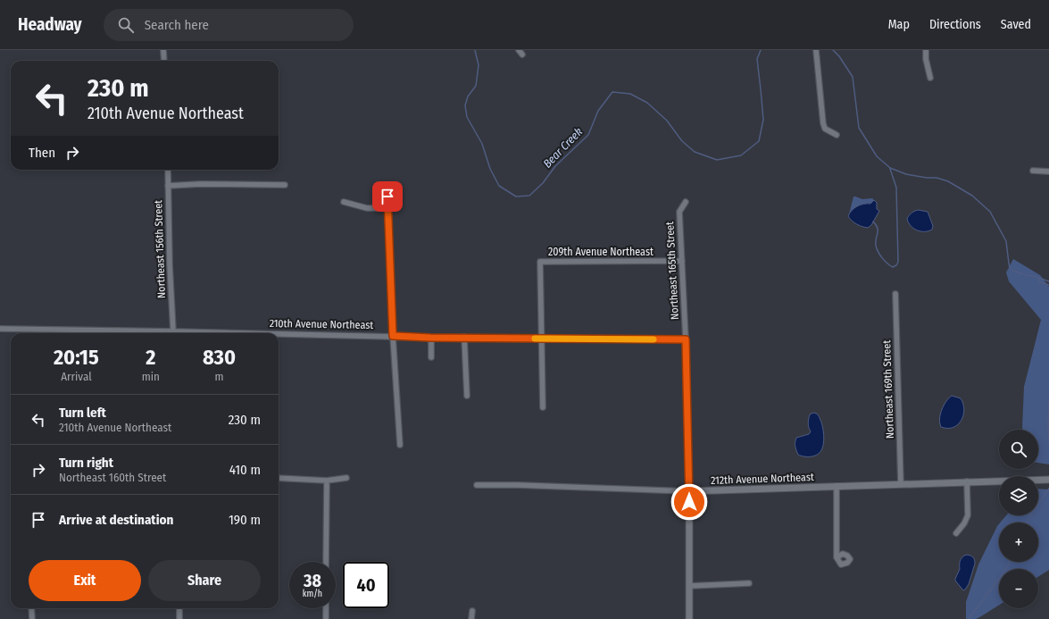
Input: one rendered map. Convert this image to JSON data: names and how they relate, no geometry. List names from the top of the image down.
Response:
{
  "streets": {
    "street": [
      "Northeast 156th Street",
      "209th Avenue Northeast",
      "Northeast 165th Street",
      "210th Avenue Northeast",
      "Northeast 169th Street",
      "212th Avenue Northeast"
    ]
  },
  "crossings": [
    ["Northeast 156th Street", "210th Avenue Northeast"],
    ["209th Avenue Northeast", "Northeast 165th Street"],
    ["209th Avenue Northeast", "210th Avenue Northeast"],
    ["Northeast 165th Street", "210th Avenue Northeast"],
    ["Northeast 165th Street", "212th Avenue Northeast"],
    ["Northeast 169th Street", "212th Avenue Northeast"]
  ],
  "water": ["Bear Creek"],
  "page": {
    "header": "Headway",
    "search": "Search here",
    "nav": ["Map", "Directions", "Saved"],
    "turn": ["230 m", "210th Avenue Northeast"],
    "then": "Then",
    "eta": [
      "20:15",
      "Arrival",
      "2",
      "min",
      "830",
      "m"
    ],
    "list": [
      {
        "name": "Turn left",
        "note": "210th Avenue Northeast",
        "value": "230 m"
      },
      {
        "name": "Turn right",
        "note": "Northeast 160th Street",
        "value": "410 m"
      },
      {
        "name": "Arrive at destination",
        "value": "190 m"
      }
    ],
    "map_buttons": ["+", "−"],
    "buttons": ["Exit", "Share"],
    "speed": "38 km/h",
    "limit": "40"
  }
}
